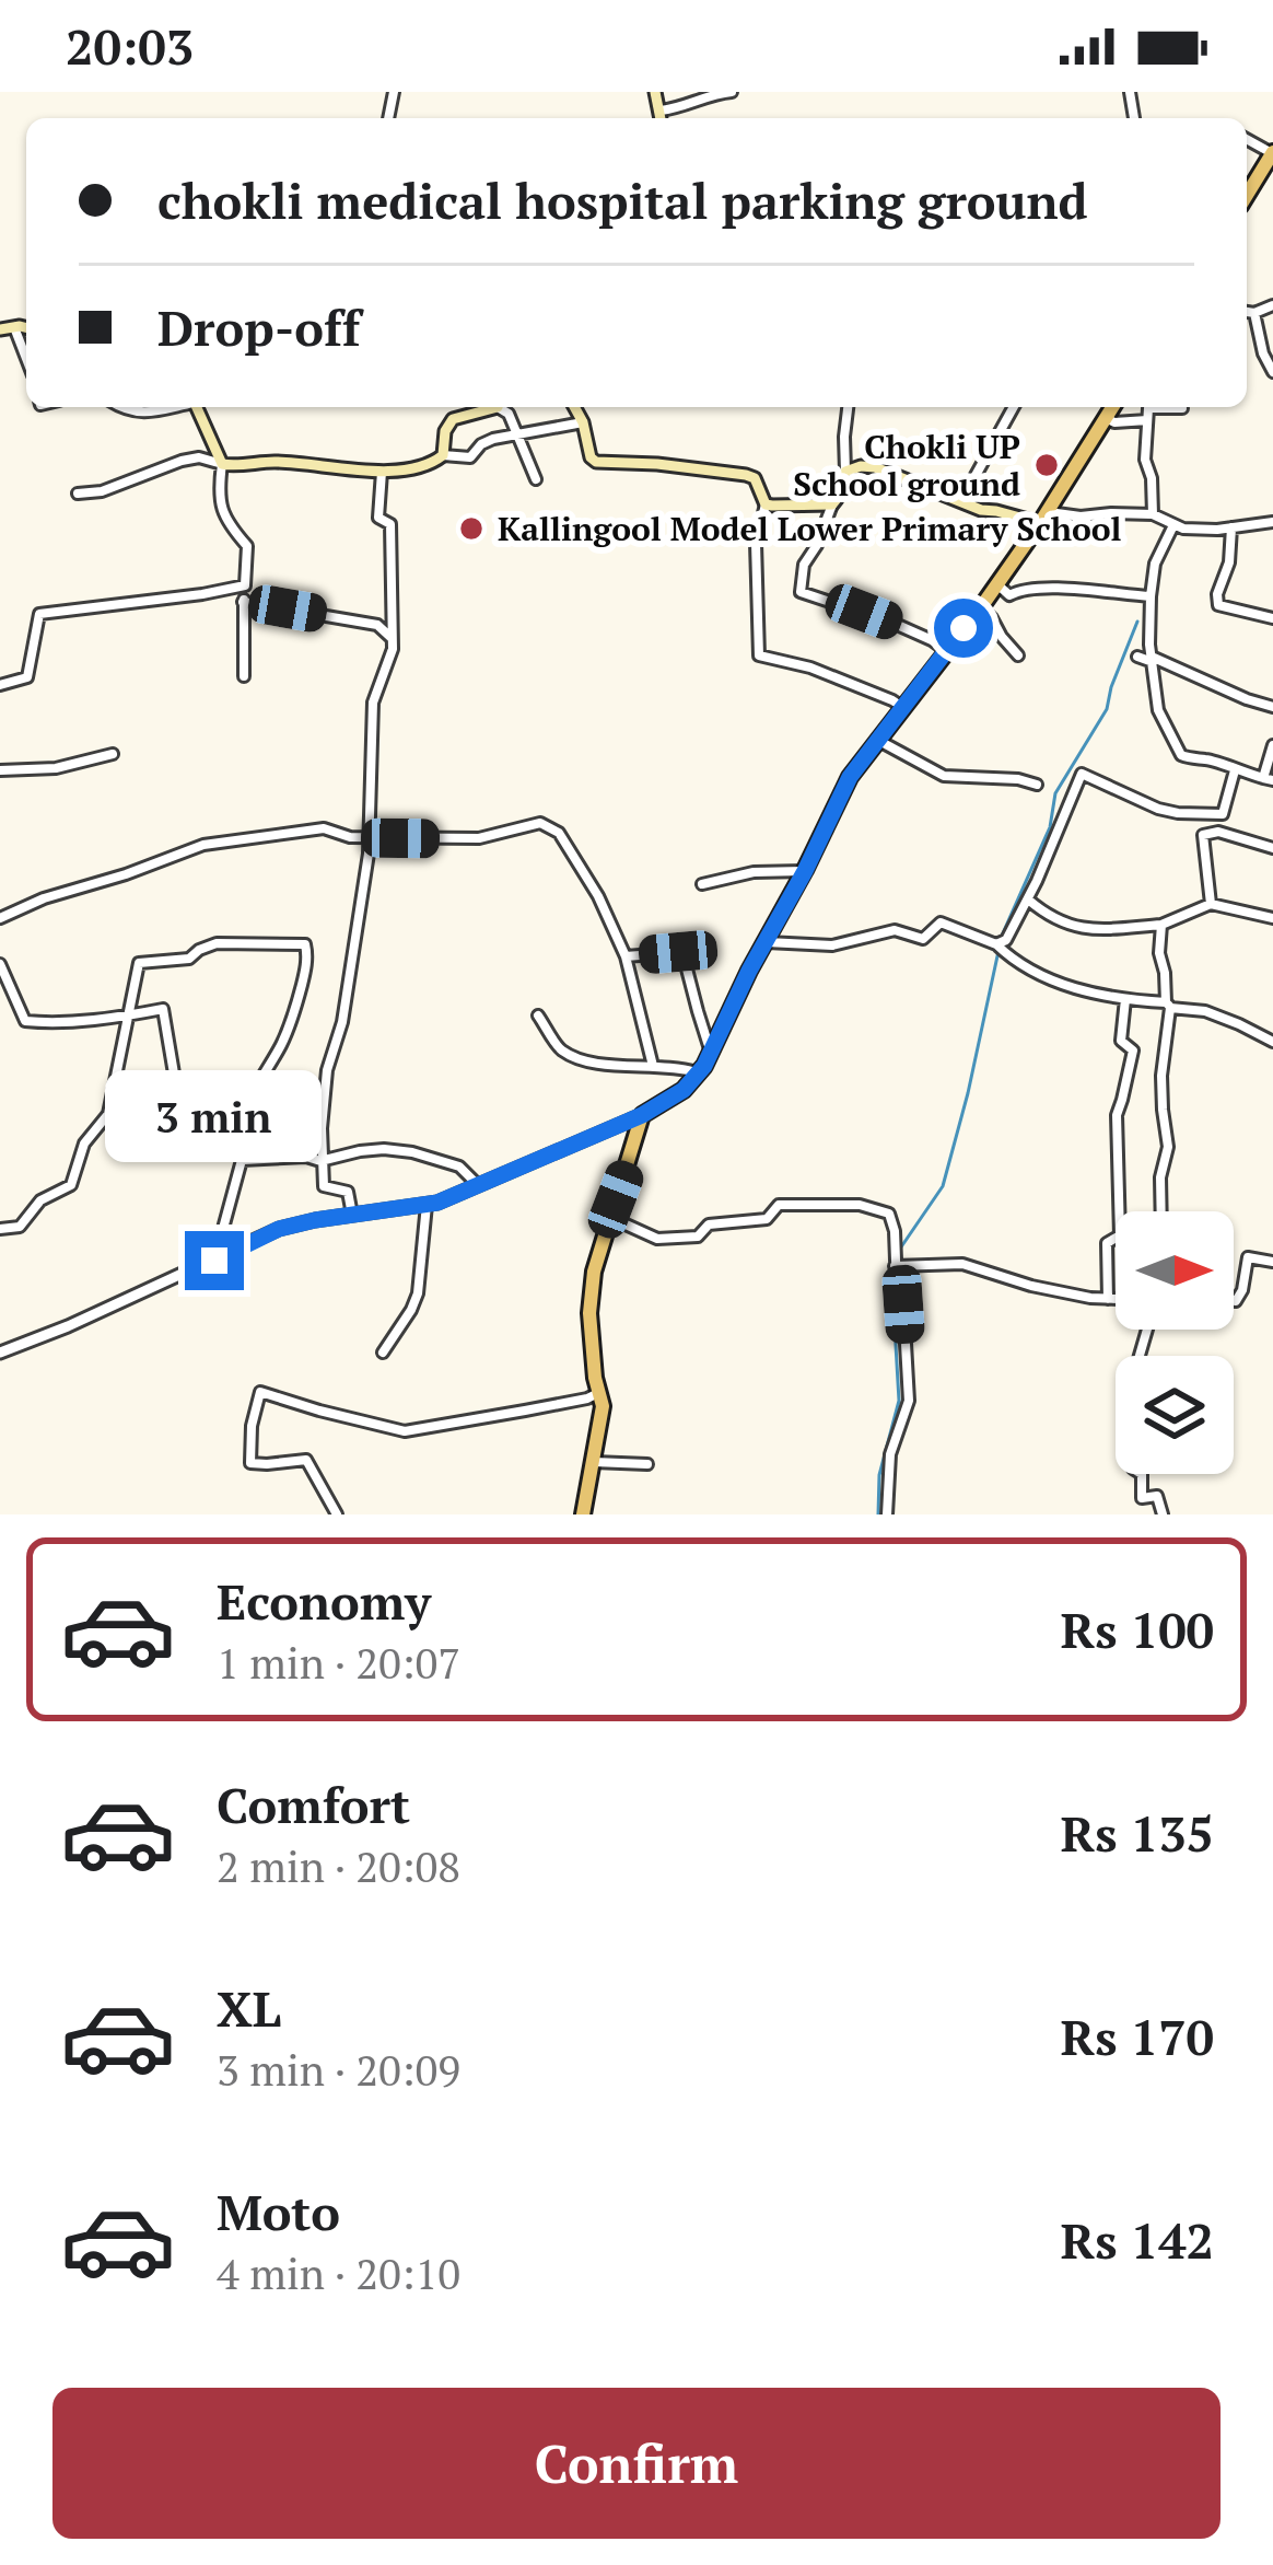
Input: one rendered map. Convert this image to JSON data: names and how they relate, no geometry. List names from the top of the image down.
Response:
{
  "places": ["Chokli UP School ground", "Kallingool Model Lower Primary School"],
  "north": "right",
  "page": {
    "status": "20:03",
    "banner": ["chokli medical hospital parking ground", "Drop-off"],
    "bubble": "3 min",
    "list": [
      {
        "name": "Economy",
        "note": "1 min · 20:07",
        "value": "Rs 100"
      },
      {
        "name": "Comfort",
        "note": "2 min · 20:08",
        "value": "Rs 135"
      },
      {
        "name": "XL",
        "note": "3 min · 20:09",
        "value": "Rs 170"
      },
      {
        "name": "Moto",
        "note": "4 min · 20:10",
        "value": "Rs 142"
      }
    ],
    "buttons": "Confirm"
  }
}
